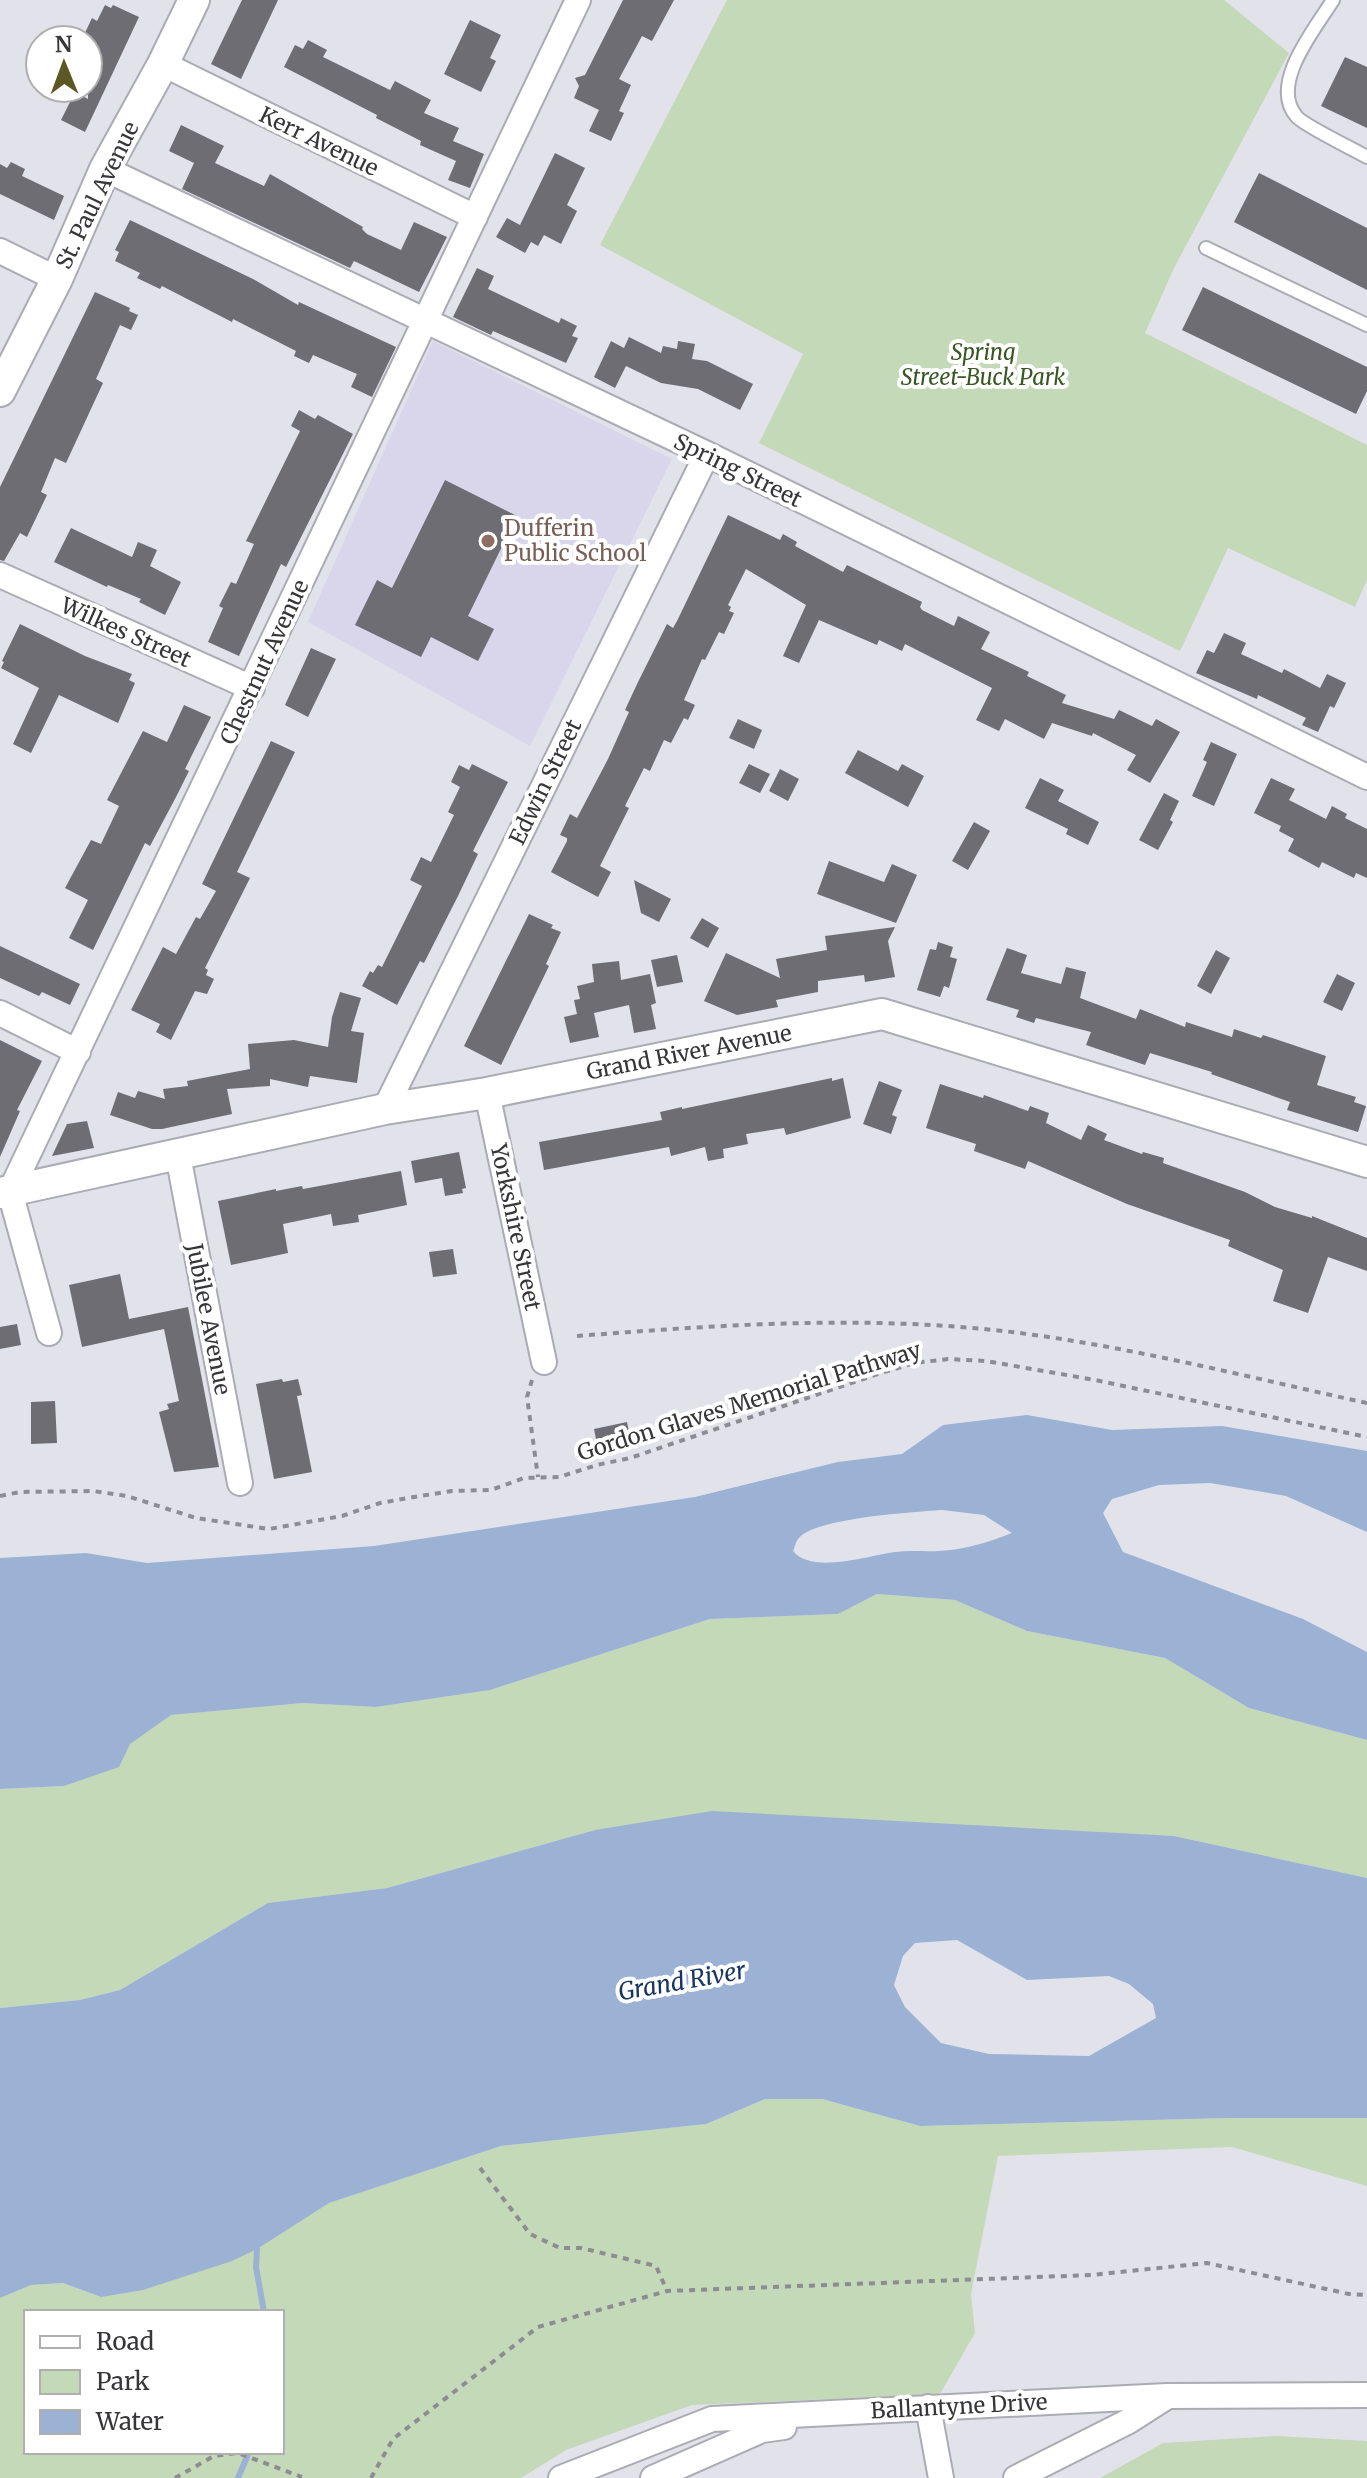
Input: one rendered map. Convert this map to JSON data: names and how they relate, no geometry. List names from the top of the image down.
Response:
{
  "streets": {
    "street": [
      "Kerr Avenue",
      "St. Paul Avenue",
      "Spring Street",
      "Wilkes Street",
      "Chestnut Avenue",
      "Edwin Street",
      "Grand River Avenue",
      "Yorkshire Street",
      "Jubilee Avenue",
      "Ballantyne Drive"
    ],
    "path": ["Gordon Glaves Memorial Pathway"]
  },
  "crossings": [
    ["Kerr Avenue", "St. Paul Avenue"],
    ["Kerr Avenue", "Chestnut Avenue"],
    ["St. Paul Avenue", "Spring Street"],
    ["Spring Street", "Chestnut Avenue"],
    ["Spring Street", "Edwin Street"],
    ["Wilkes Street", "Chestnut Avenue"],
    ["Chestnut Avenue", "Grand River Avenue"],
    ["Edwin Street", "Grand River Avenue"],
    ["Grand River Avenue", "Yorkshire Street"],
    ["Grand River Avenue", "Jubilee Avenue"]
  ],
  "water": ["Grand River"],
  "parks": ["Spring Street-Buck Park"],
  "places": ["Dufferin Public School"],
  "legend": ["Road", "Park", "Water"],
  "north": "top"
}
